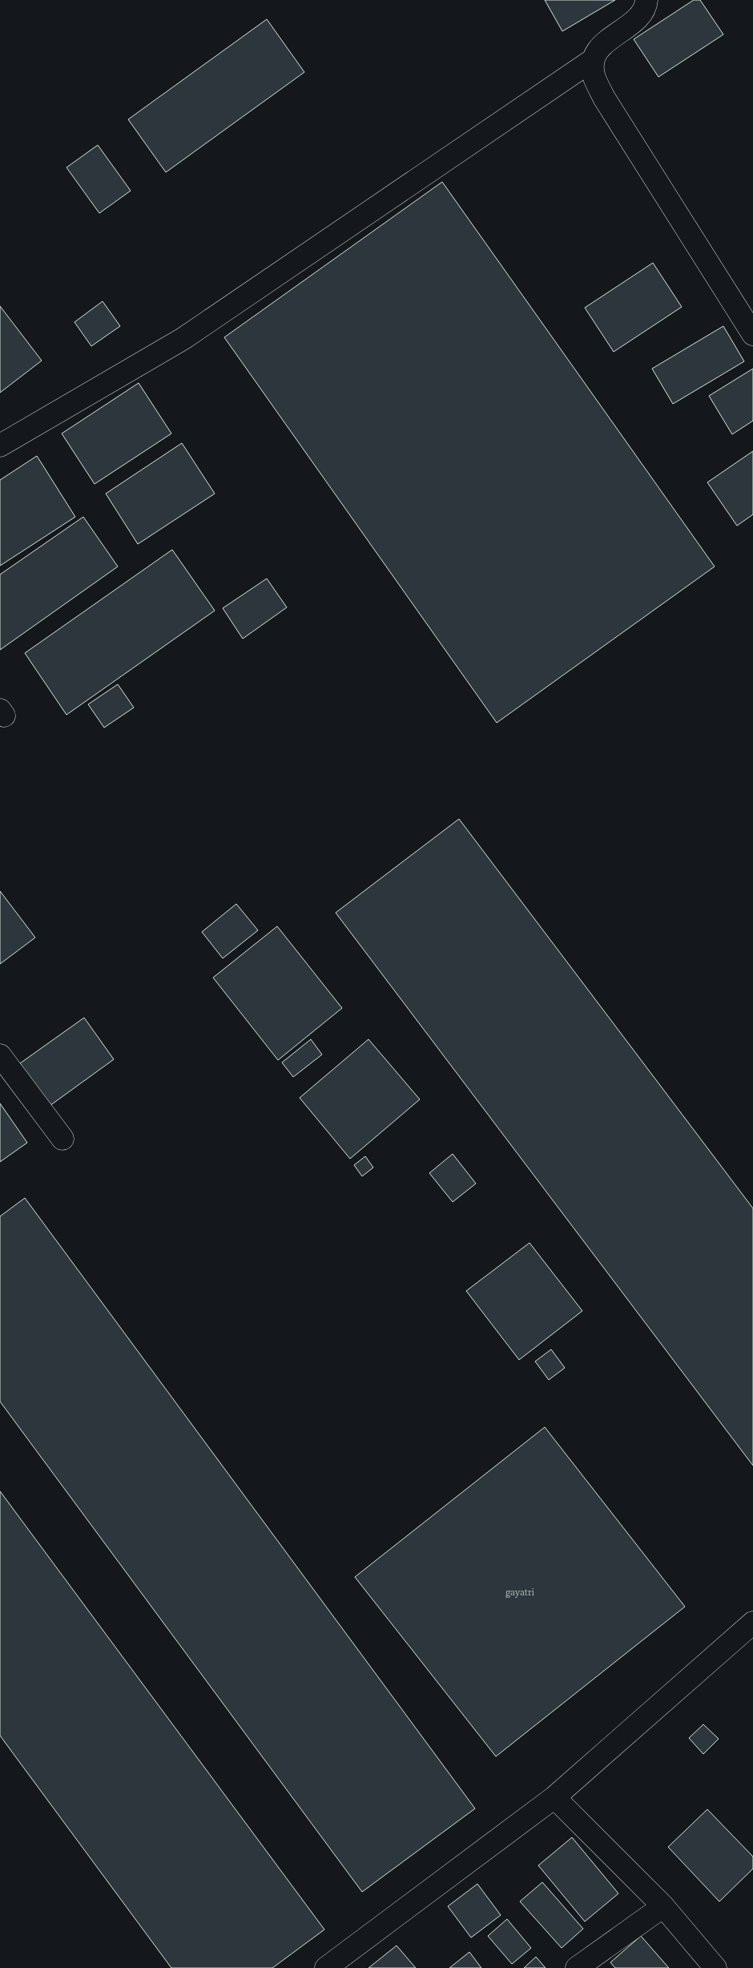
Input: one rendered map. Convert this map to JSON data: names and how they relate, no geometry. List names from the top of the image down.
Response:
{
  "house_numbers": ["gayatri"]
}
